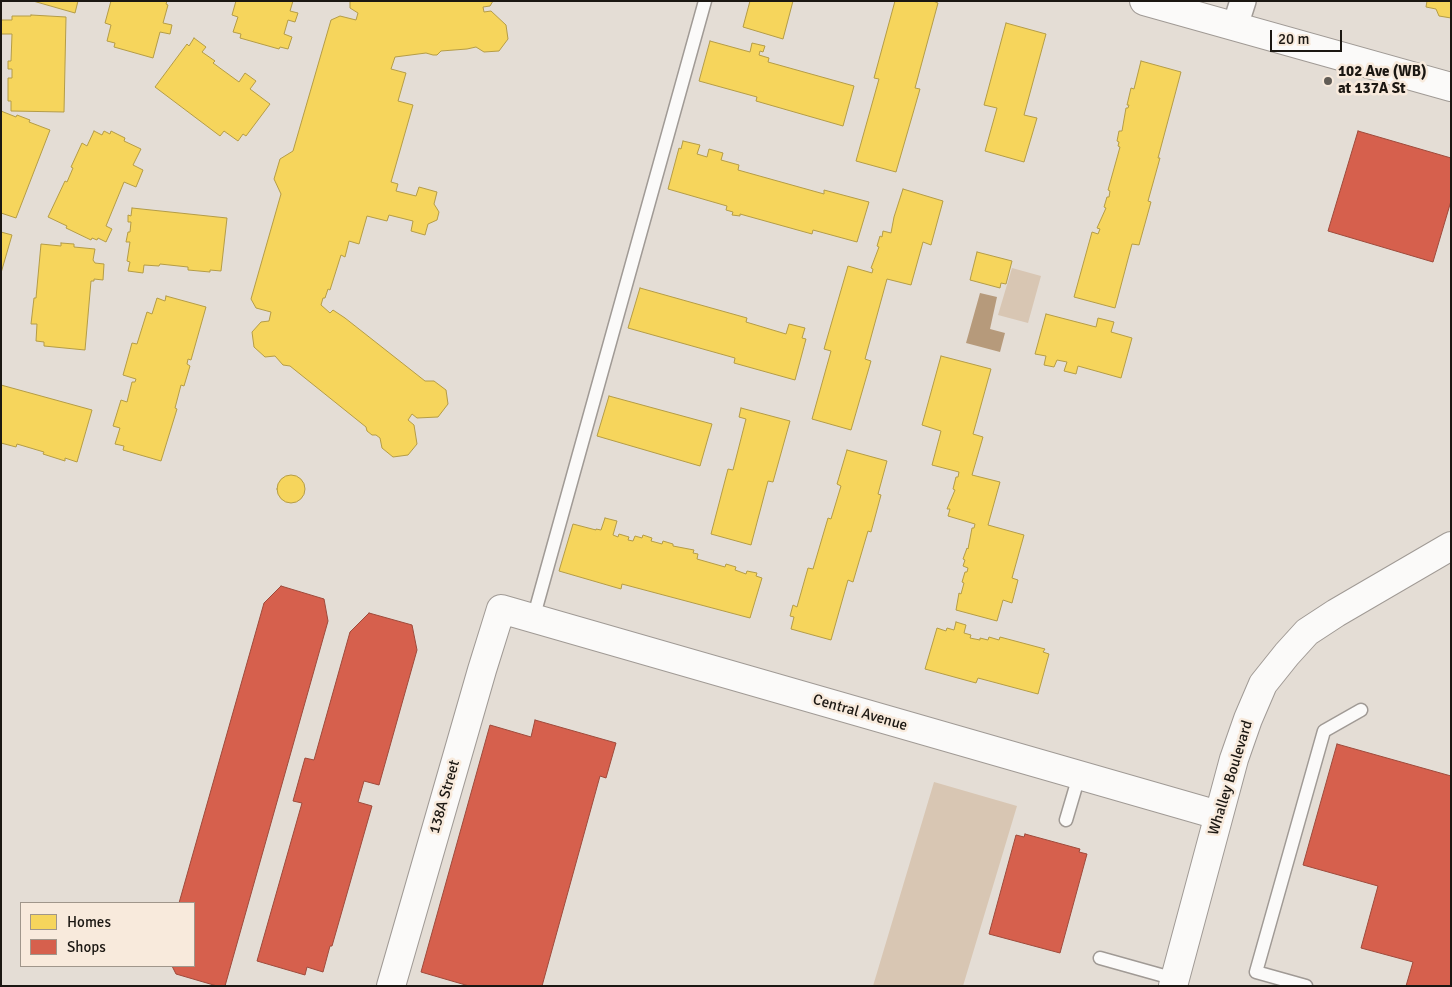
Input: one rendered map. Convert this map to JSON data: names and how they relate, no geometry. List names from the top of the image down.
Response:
{
  "streets": {
    "street": ["Central Avenue", "Whalley Boulevard", "138A Street"]
  },
  "crossings": [
    ["Central Avenue", "Whalley Boulevard"],
    ["Central Avenue", "138A Street"]
  ],
  "places": ["102 Ave (WB) at 137A St"],
  "legend": ["Homes", "Shops"],
  "scale_bar": "20 m"
}
